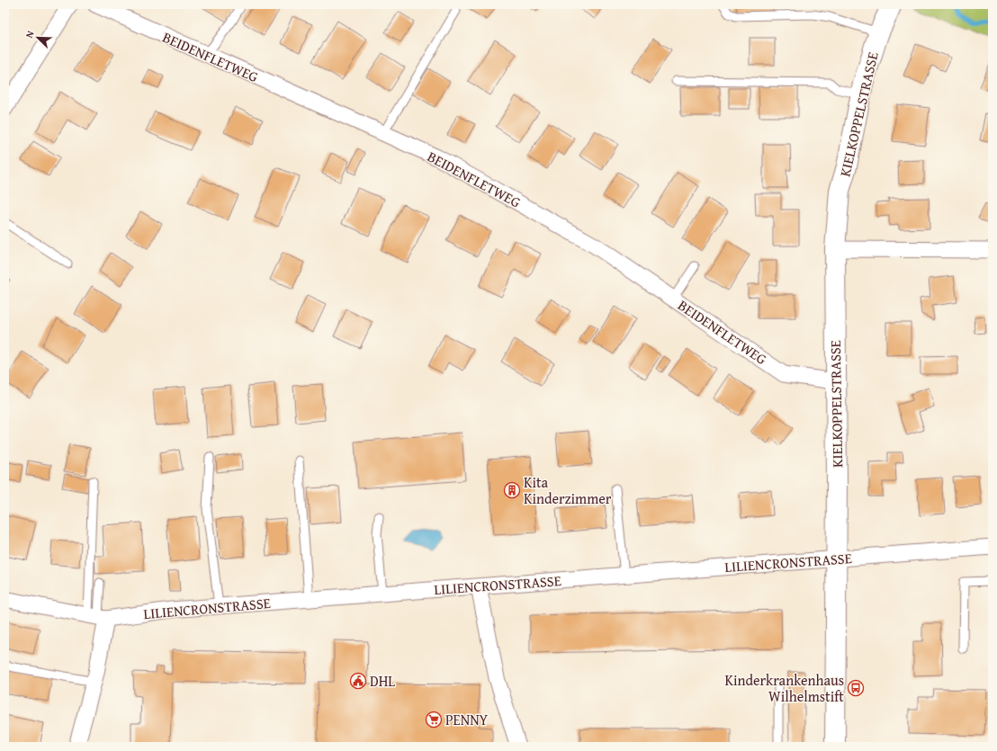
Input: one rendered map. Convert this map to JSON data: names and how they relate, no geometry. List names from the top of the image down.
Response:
{
  "streets": {
    "street": ["BEIDENFLETWEG", "KIELKOPPELSTRASSE", "LILIENCRONSTRASSE"]
  },
  "crossings": [
    ["BEIDENFLETWEG", "KIELKOPPELSTRASSE"],
    ["KIELKOPPELSTRASSE", "LILIENCRONSTRASSE"]
  ],
  "places": {
    "building": ["Kita Kinderzimmer"],
    "public building": ["DHL"],
    "bus stop": ["Kinderkrankenhaus Wilhelmstift"],
    "supermarket": ["PENNY"]
  },
  "north": "top left"
}
